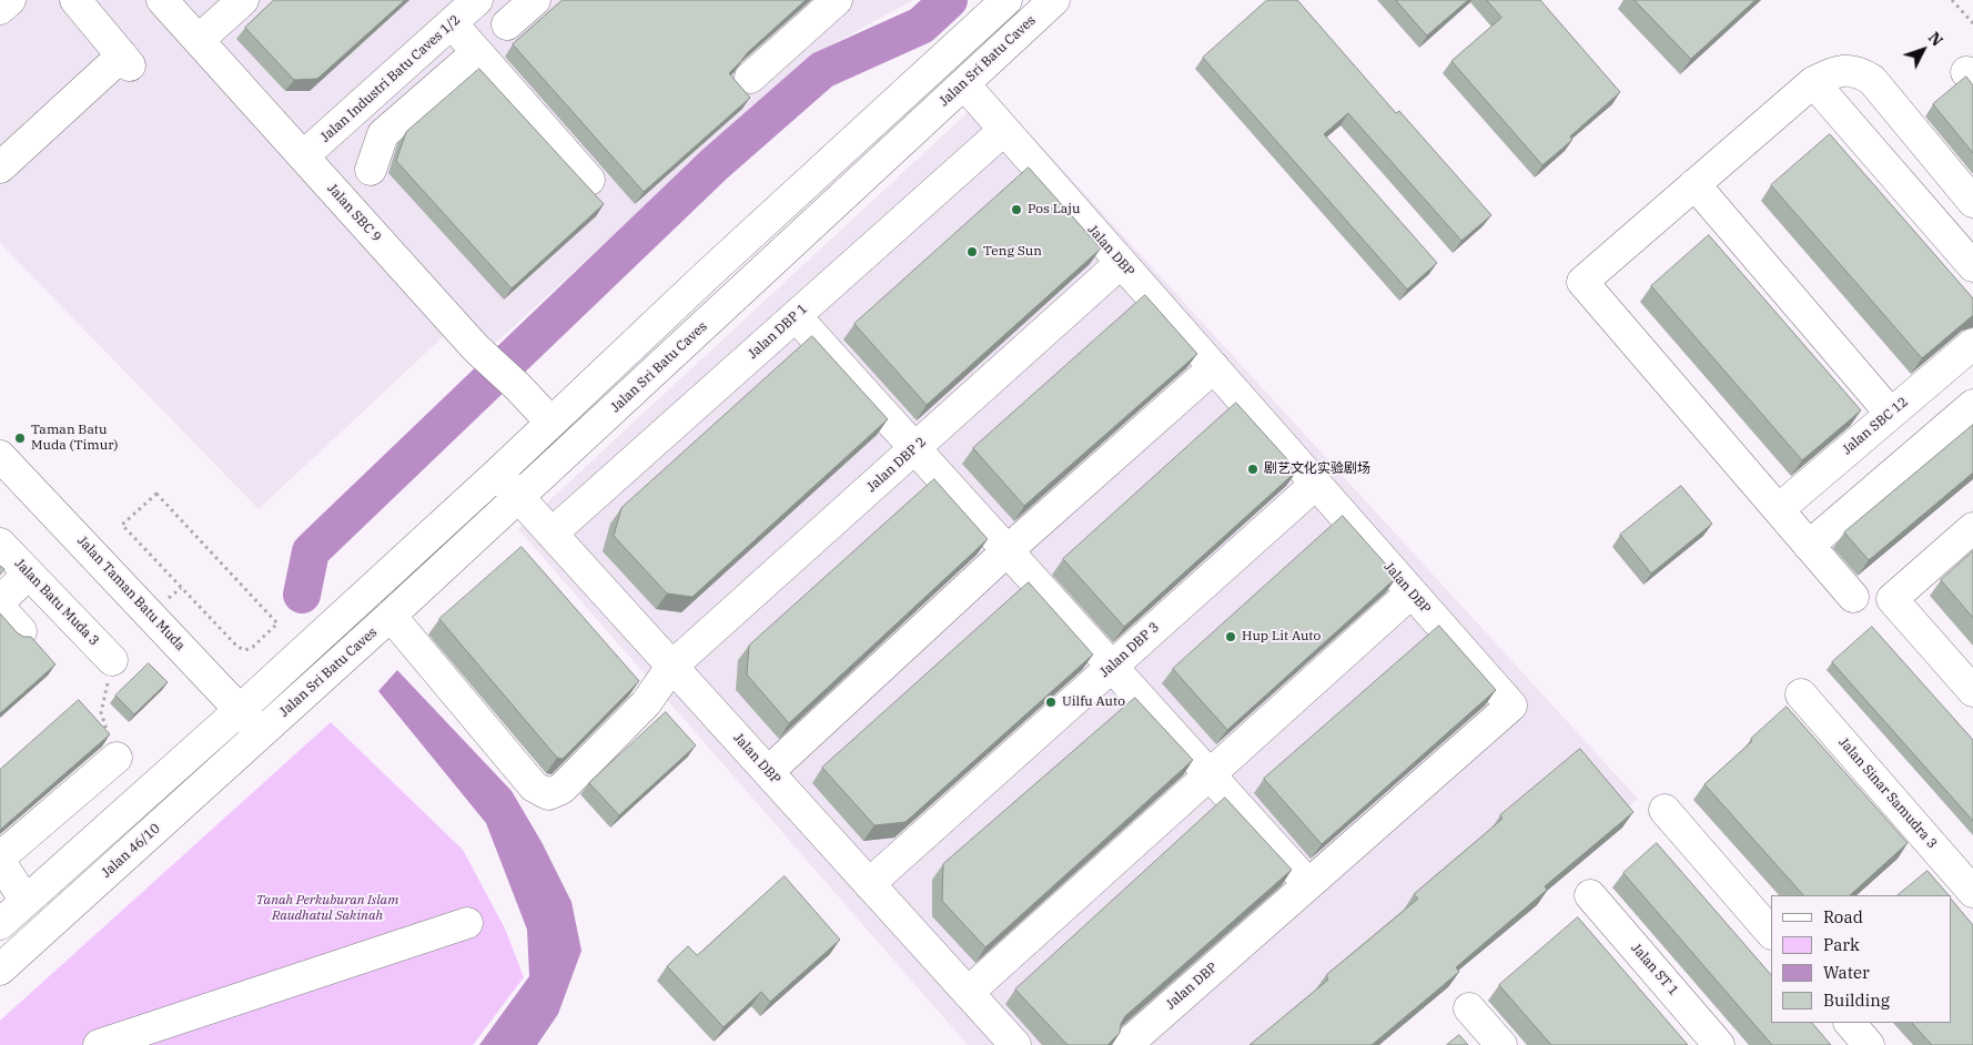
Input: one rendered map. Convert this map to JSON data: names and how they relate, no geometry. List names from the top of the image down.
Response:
{
  "streets": {
    "street": [
      "Jalan Sri Batu Caves",
      "Jalan Industri Batu Caves 1/2",
      "Jalan SBC 9",
      "Jalan DBP",
      "Jalan DBP 1",
      "Jalan SBC 12",
      "Jalan DBP 2",
      "Jalan Taman Batu Muda",
      "Jalan Batu Muda 3",
      "Jalan DBP 3",
      "Jalan Sinar Samudra 3",
      "Jalan 46/10",
      "Jalan ST 1"
    ]
  },
  "crossings": [
    ["Jalan Sri Batu Caves", "Jalan DBP"],
    ["Jalan Sri Batu Caves", "Jalan DBP 2"],
    ["Jalan Sri Batu Caves", "Jalan Taman Batu Muda"],
    ["Jalan Sri Batu Caves", "Jalan 46/10"],
    ["Jalan Industri Batu Caves 1/2", "Jalan SBC 9"],
    ["Jalan DBP", "Jalan DBP 1"],
    ["Jalan DBP", "Jalan DBP 2"],
    ["Jalan DBP", "Jalan DBP 3"],
    ["Jalan Taman Batu Muda", "Jalan 46/10"]
  ],
  "parks": ["Tanah Perkuburan Islam Raudhatul Sakinah"],
  "places": [
    "Pos Laju",
    "Teng Sun",
    "Taman Batu Muda (Timur)",
    "剧艺文化实验剧场",
    "Hup Lit Auto",
    "Uilfu Auto"
  ],
  "legend": [
    "Road",
    "Park",
    "Water",
    "Building"
  ],
  "north": "top right"
}
